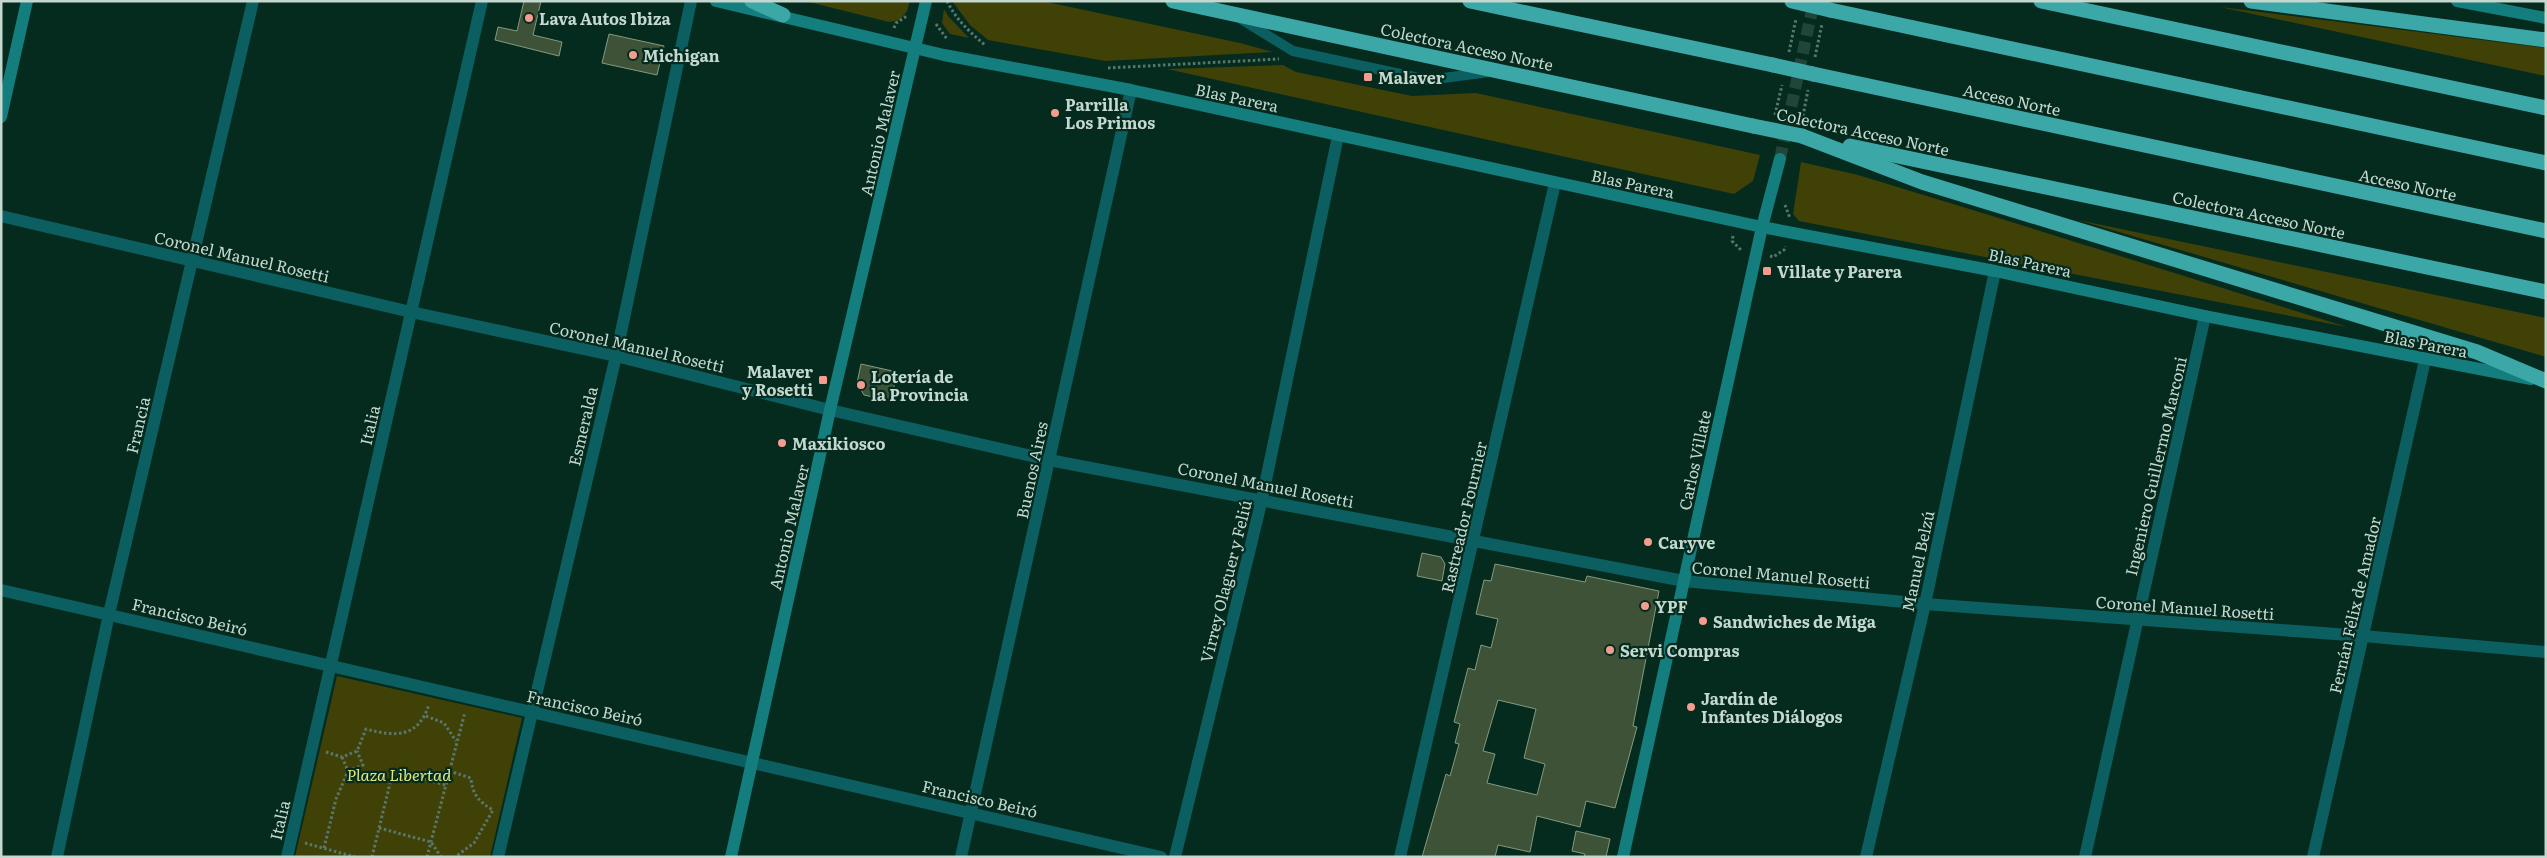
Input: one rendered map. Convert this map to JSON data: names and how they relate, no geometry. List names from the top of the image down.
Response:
{
  "streets": {
    "highway": ["Colectora Acceso Norte", "Acceso Norte"],
    "street": [
      "Blas Parera",
      "Antonio Malaver",
      "Coronel Manuel Rosetti",
      "Francia",
      "Italia",
      "Esmeralda",
      "Carlos Villate",
      "Ingeniero Guillermo Marconi",
      "Buenos Aires",
      "Rastreador Fournier",
      "Manuel Belzú",
      "Virrey Olaguer y Feliú",
      "Fernán Félix de Amador",
      "Francisco Beiró"
    ]
  },
  "crossings": [
    ["Blas Parera", "Antonio Malaver"],
    ["Blas Parera", "Carlos Villate"],
    ["Blas Parera", "Ingeniero Guillermo Marconi"],
    ["Blas Parera", "Buenos Aires"],
    ["Blas Parera", "Rastreador Fournier"],
    ["Blas Parera", "Manuel Belzú"],
    ["Blas Parera", "Virrey Olaguer y Feliú"],
    ["Blas Parera", "Fernán Félix de Amador"],
    ["Antonio Malaver", "Coronel Manuel Rosetti"],
    ["Antonio Malaver", "Francisco Beiró"],
    ["Coronel Manuel Rosetti", "Francia"],
    ["Coronel Manuel Rosetti", "Italia"],
    ["Coronel Manuel Rosetti", "Esmeralda"],
    ["Coronel Manuel Rosetti", "Carlos Villate"],
    ["Coronel Manuel Rosetti", "Ingeniero Guillermo Marconi"],
    ["Coronel Manuel Rosetti", "Buenos Aires"],
    ["Coronel Manuel Rosetti", "Rastreador Fournier"],
    ["Coronel Manuel Rosetti", "Manuel Belzú"],
    ["Coronel Manuel Rosetti", "Virrey Olaguer y Feliú"],
    ["Coronel Manuel Rosetti", "Fernán Félix de Amador"],
    ["Francia", "Francisco Beiró"],
    ["Italia", "Francisco Beiró"],
    ["Esmeralda", "Francisco Beiró"],
    ["Buenos Aires", "Francisco Beiró"]
  ],
  "parks": ["Plaza Libertad"],
  "places": {
    "other": [
      "Lava Autos Ibiza",
      "Michigan",
      "Parrilla Los Primos",
      "Lotería de la Provincia",
      "Maxikiosco",
      "Caryve",
      "YPF",
      "Sandwiches de Miga",
      "Servi Compras",
      "Jardín de Infantes Diálogos"
    ],
    "transit": ["Malaver", "Villate y Parera", "Malaver y Rosetti"]
  }
}
